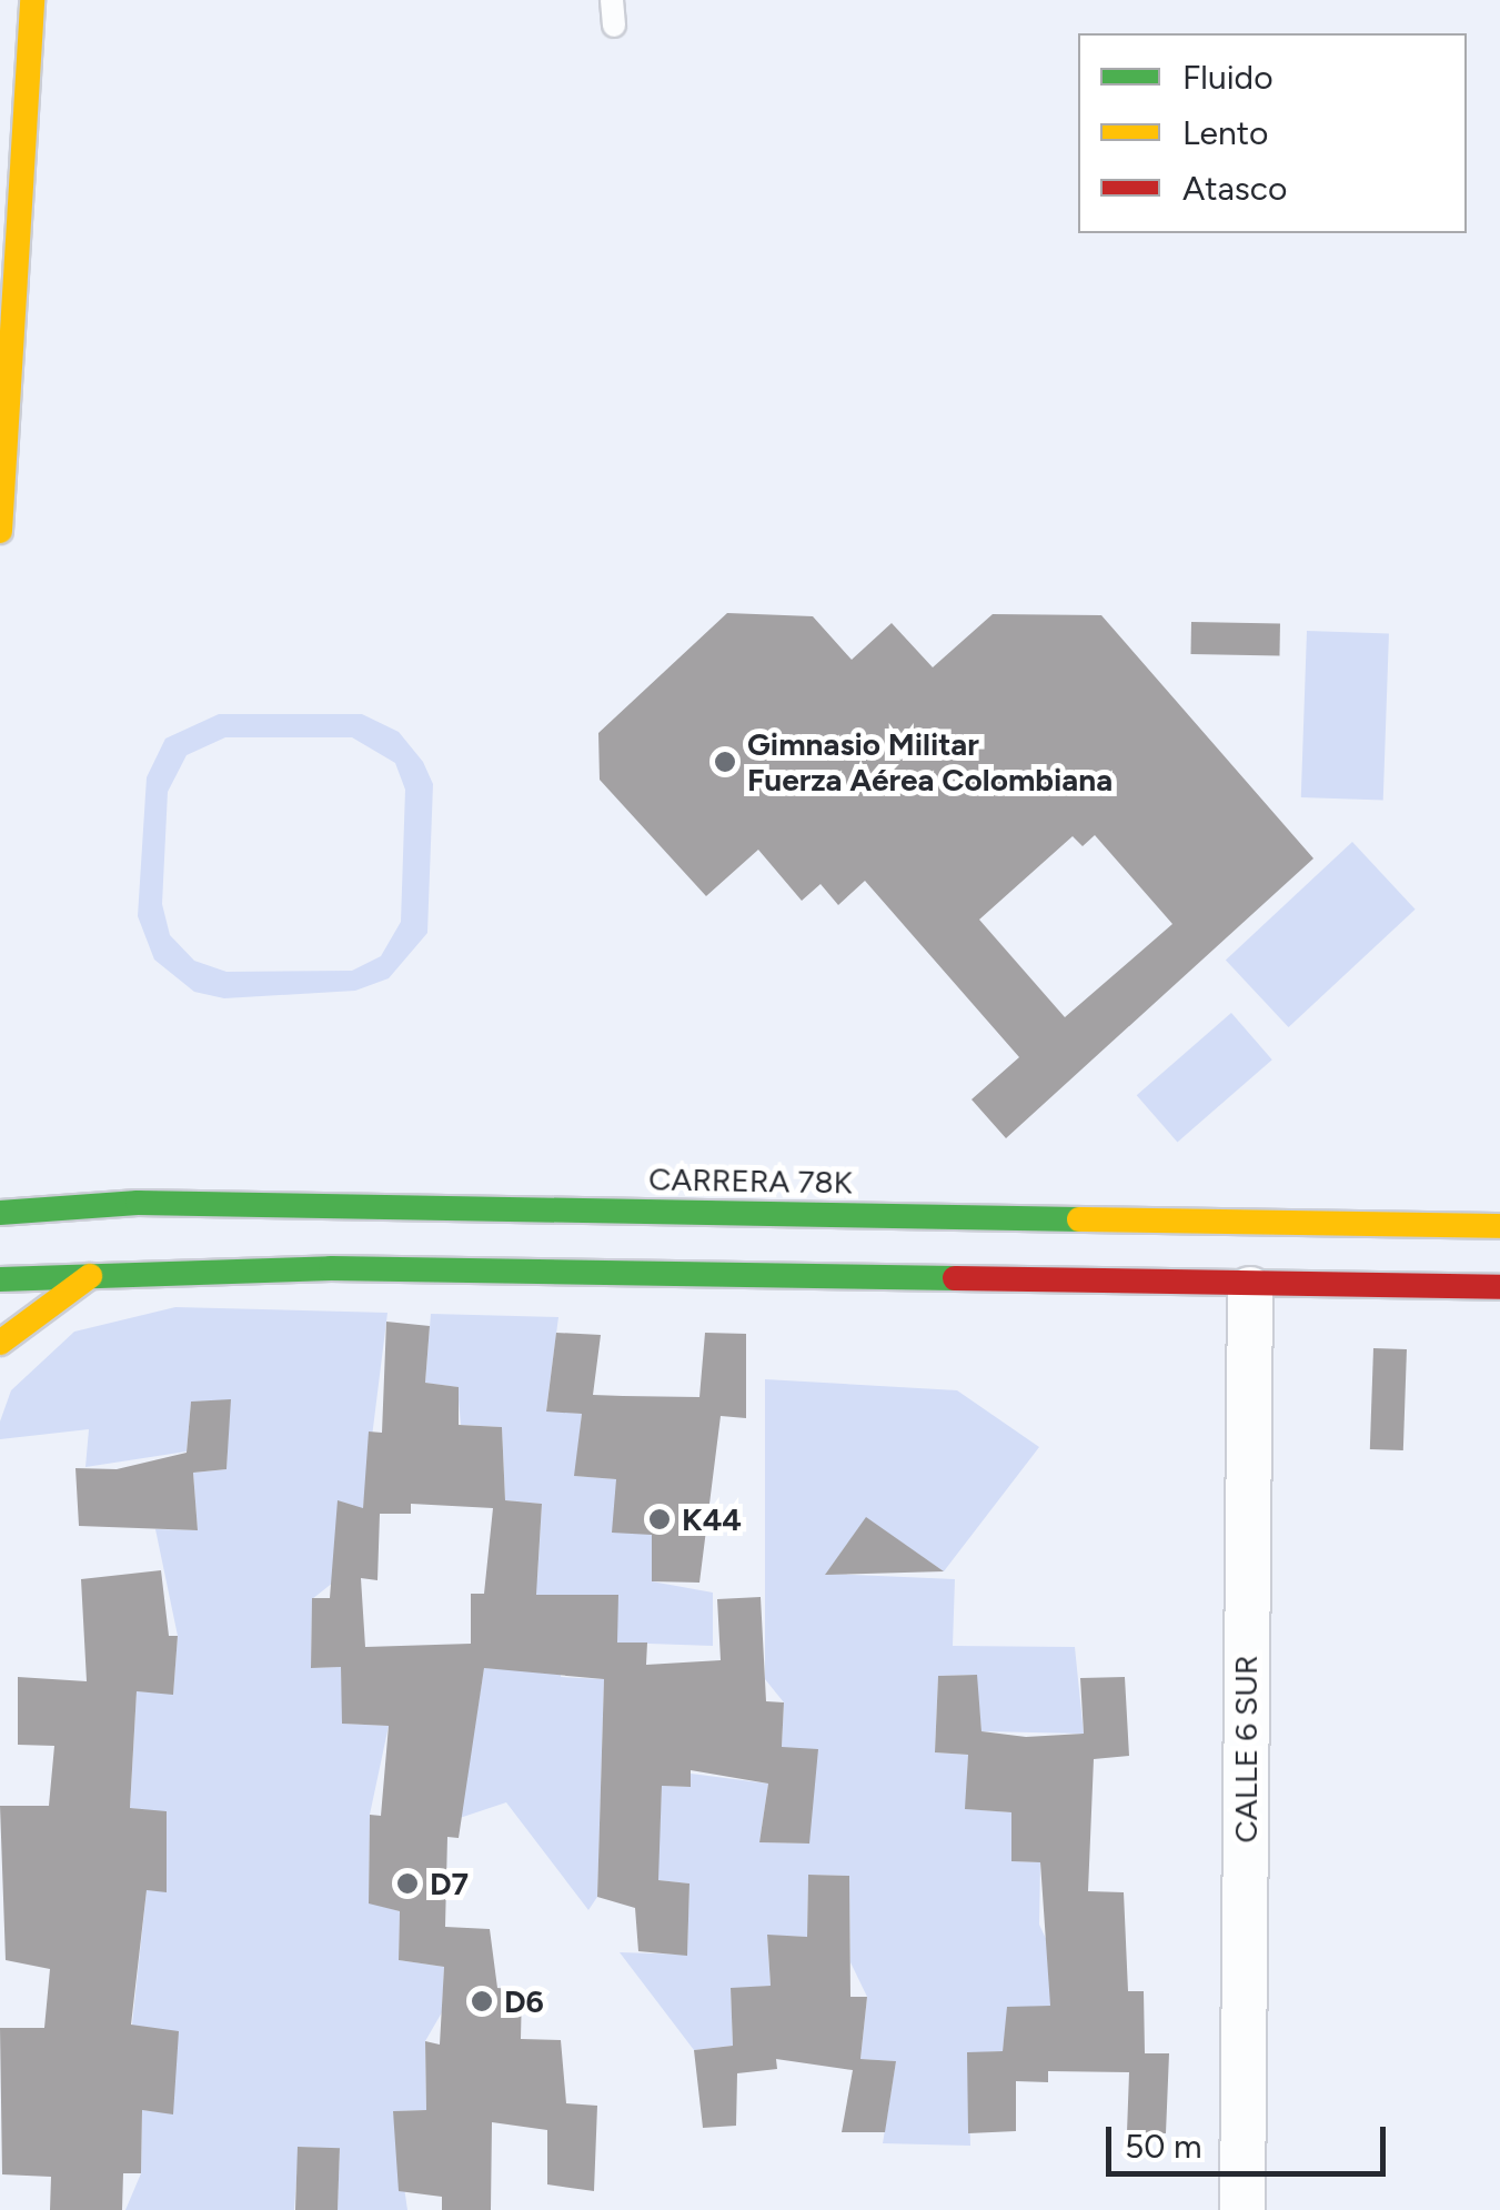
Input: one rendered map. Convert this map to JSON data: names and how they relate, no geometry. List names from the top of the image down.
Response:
{
  "streets": {
    "main road": ["CARRERA 78K"],
    "street": ["CALLE 6 SUR"]
  },
  "places": [
    "Gimnasio Militar Fuerza Aérea Colombiana",
    "K44",
    "D7",
    "D6"
  ],
  "legend": ["Fluido", "Lento", "Atasco"],
  "scale_bar": "50 m"
}
